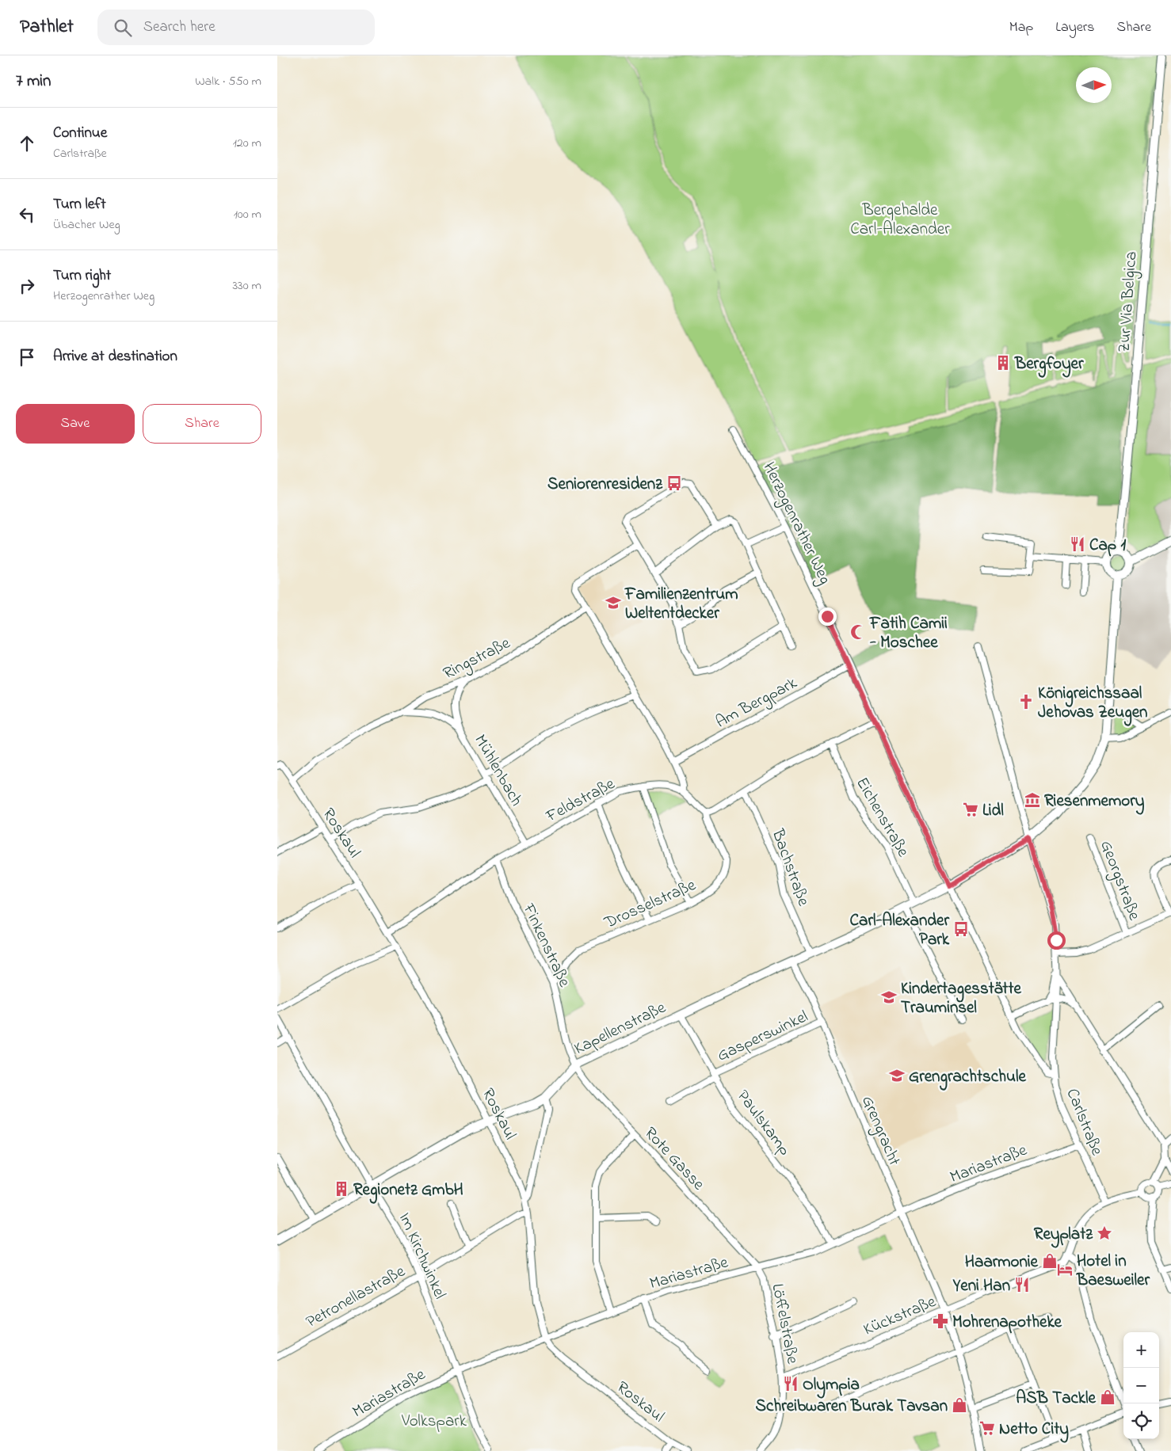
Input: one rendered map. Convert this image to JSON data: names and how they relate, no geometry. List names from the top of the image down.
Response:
{
  "streets": {
    "street": [
      "Zur Via Belgica",
      "Herzogenrather Weg",
      "Ringstraße",
      "Am Bergpark",
      "Mühlenbach",
      "Feldstraße",
      "Eichenstraße",
      "Roskaul",
      "Bachstraße",
      "Georgstraße",
      "Drosselstraße",
      "Finkenstraße",
      "Kapellenstraße",
      "Gasperswinkel",
      "Carlstraße",
      "Paulskamp",
      "Grengracht",
      "Rote Gasse",
      "Mariastraße",
      "Im Kirchwinkel",
      "Petronellastraße",
      "Kückstraße",
      "Löffelstraße"
    ]
  },
  "crossings": [
    ["Zur Via Belgica", "Kapellenstraße"],
    ["Herzogenrather Weg", "Am Bergpark"],
    ["Herzogenrather Weg", "Kapellenstraße"],
    ["Herzogenrather Weg", "Carlstraße"],
    ["Ringstraße", "Mühlenbach"],
    ["Ringstraße", "Roskaul"],
    ["Mühlenbach", "Feldstraße"],
    ["Feldstraße", "Roskaul"],
    ["Feldstraße", "Drosselstraße"],
    ["Feldstraße", "Finkenstraße"],
    ["Eichenstraße", "Kapellenstraße"],
    ["Roskaul", "Kapellenstraße"],
    ["Roskaul", "Mariastraße"],
    ["Roskaul", "Petronellastraße"],
    ["Bachstraße", "Kapellenstraße"],
    ["Georgstraße", "Carlstraße"],
    ["Drosselstraße", "Finkenstraße"],
    ["Finkenstraße", "Kapellenstraße"],
    ["Finkenstraße", "Rote Gasse"],
    ["Kapellenstraße", "Carlstraße"],
    ["Kapellenstraße", "Paulskamp"],
    ["Kapellenstraße", "Grengracht"],
    ["Kapellenstraße", "Rote Gasse"],
    ["Kapellenstraße", "Im Kirchwinkel"],
    ["Gasperswinkel", "Paulskamp"],
    ["Gasperswinkel", "Grengracht"],
    ["Carlstraße", "Mariastraße"],
    ["Paulskamp", "Mariastraße"],
    ["Grengracht", "Mariastraße"],
    ["Grengracht", "Kückstraße"],
    ["Rote Gasse", "Mariastraße"],
    ["Rote Gasse", "Löffelstraße"],
    ["Mariastraße", "Im Kirchwinkel"],
    ["Mariastraße", "Löffelstraße"],
    ["Im Kirchwinkel", "Petronellastraße"],
    ["Kückstraße", "Löffelstraße"]
  ],
  "parks": ["Bergehalde Carl-Alexander", "Volkspark"],
  "places": {
    "building": ["Bergfoyer", "Regionetz GmbH"],
    "bus stop": ["Seniorenresidenz", "Carl-Alexander Park"],
    "restaurant": ["Cap 1", "Yeni Han", "Olympia"],
    "school or university": ["Familienzentrum Weltentdecker", "Kindertagesstätte Trauminsel", "Grengrachtschule"],
    "mosque": ["Fatih Camii - Moschee"],
    "church": ["Königreichssaal Jehovas Zeugen"],
    "museum": ["Riesenmemory"],
    "supermarket": ["Lidl", "Netto City"],
    "place": ["Reyplatz"],
    "shop": ["Haarmonie", "ASB Tackle", "Schreibwaren Burak Tavsan"],
    "hotel": ["Hotel in Baesweiler"],
    "pharmacy": ["Mohrenapotheke"]
  },
  "north": "right",
  "page": {
    "header": "Pathlet",
    "search": "Search here",
    "nav": ["Map", "Layers", "Share"],
    "heading": ["7 min", "Walk · 550 m"],
    "list": [
      ["Continue", "Carlstraße", "120 m"],
      ["Turn left", "Übacher Weg", "100 m"],
      ["Turn right", "Herzogenrather Weg", "330 m"],
      "Arrive at destination"
    ],
    "buttons": ["Save", "Share"],
    "map_buttons": ["+", "−"]
  }
}
